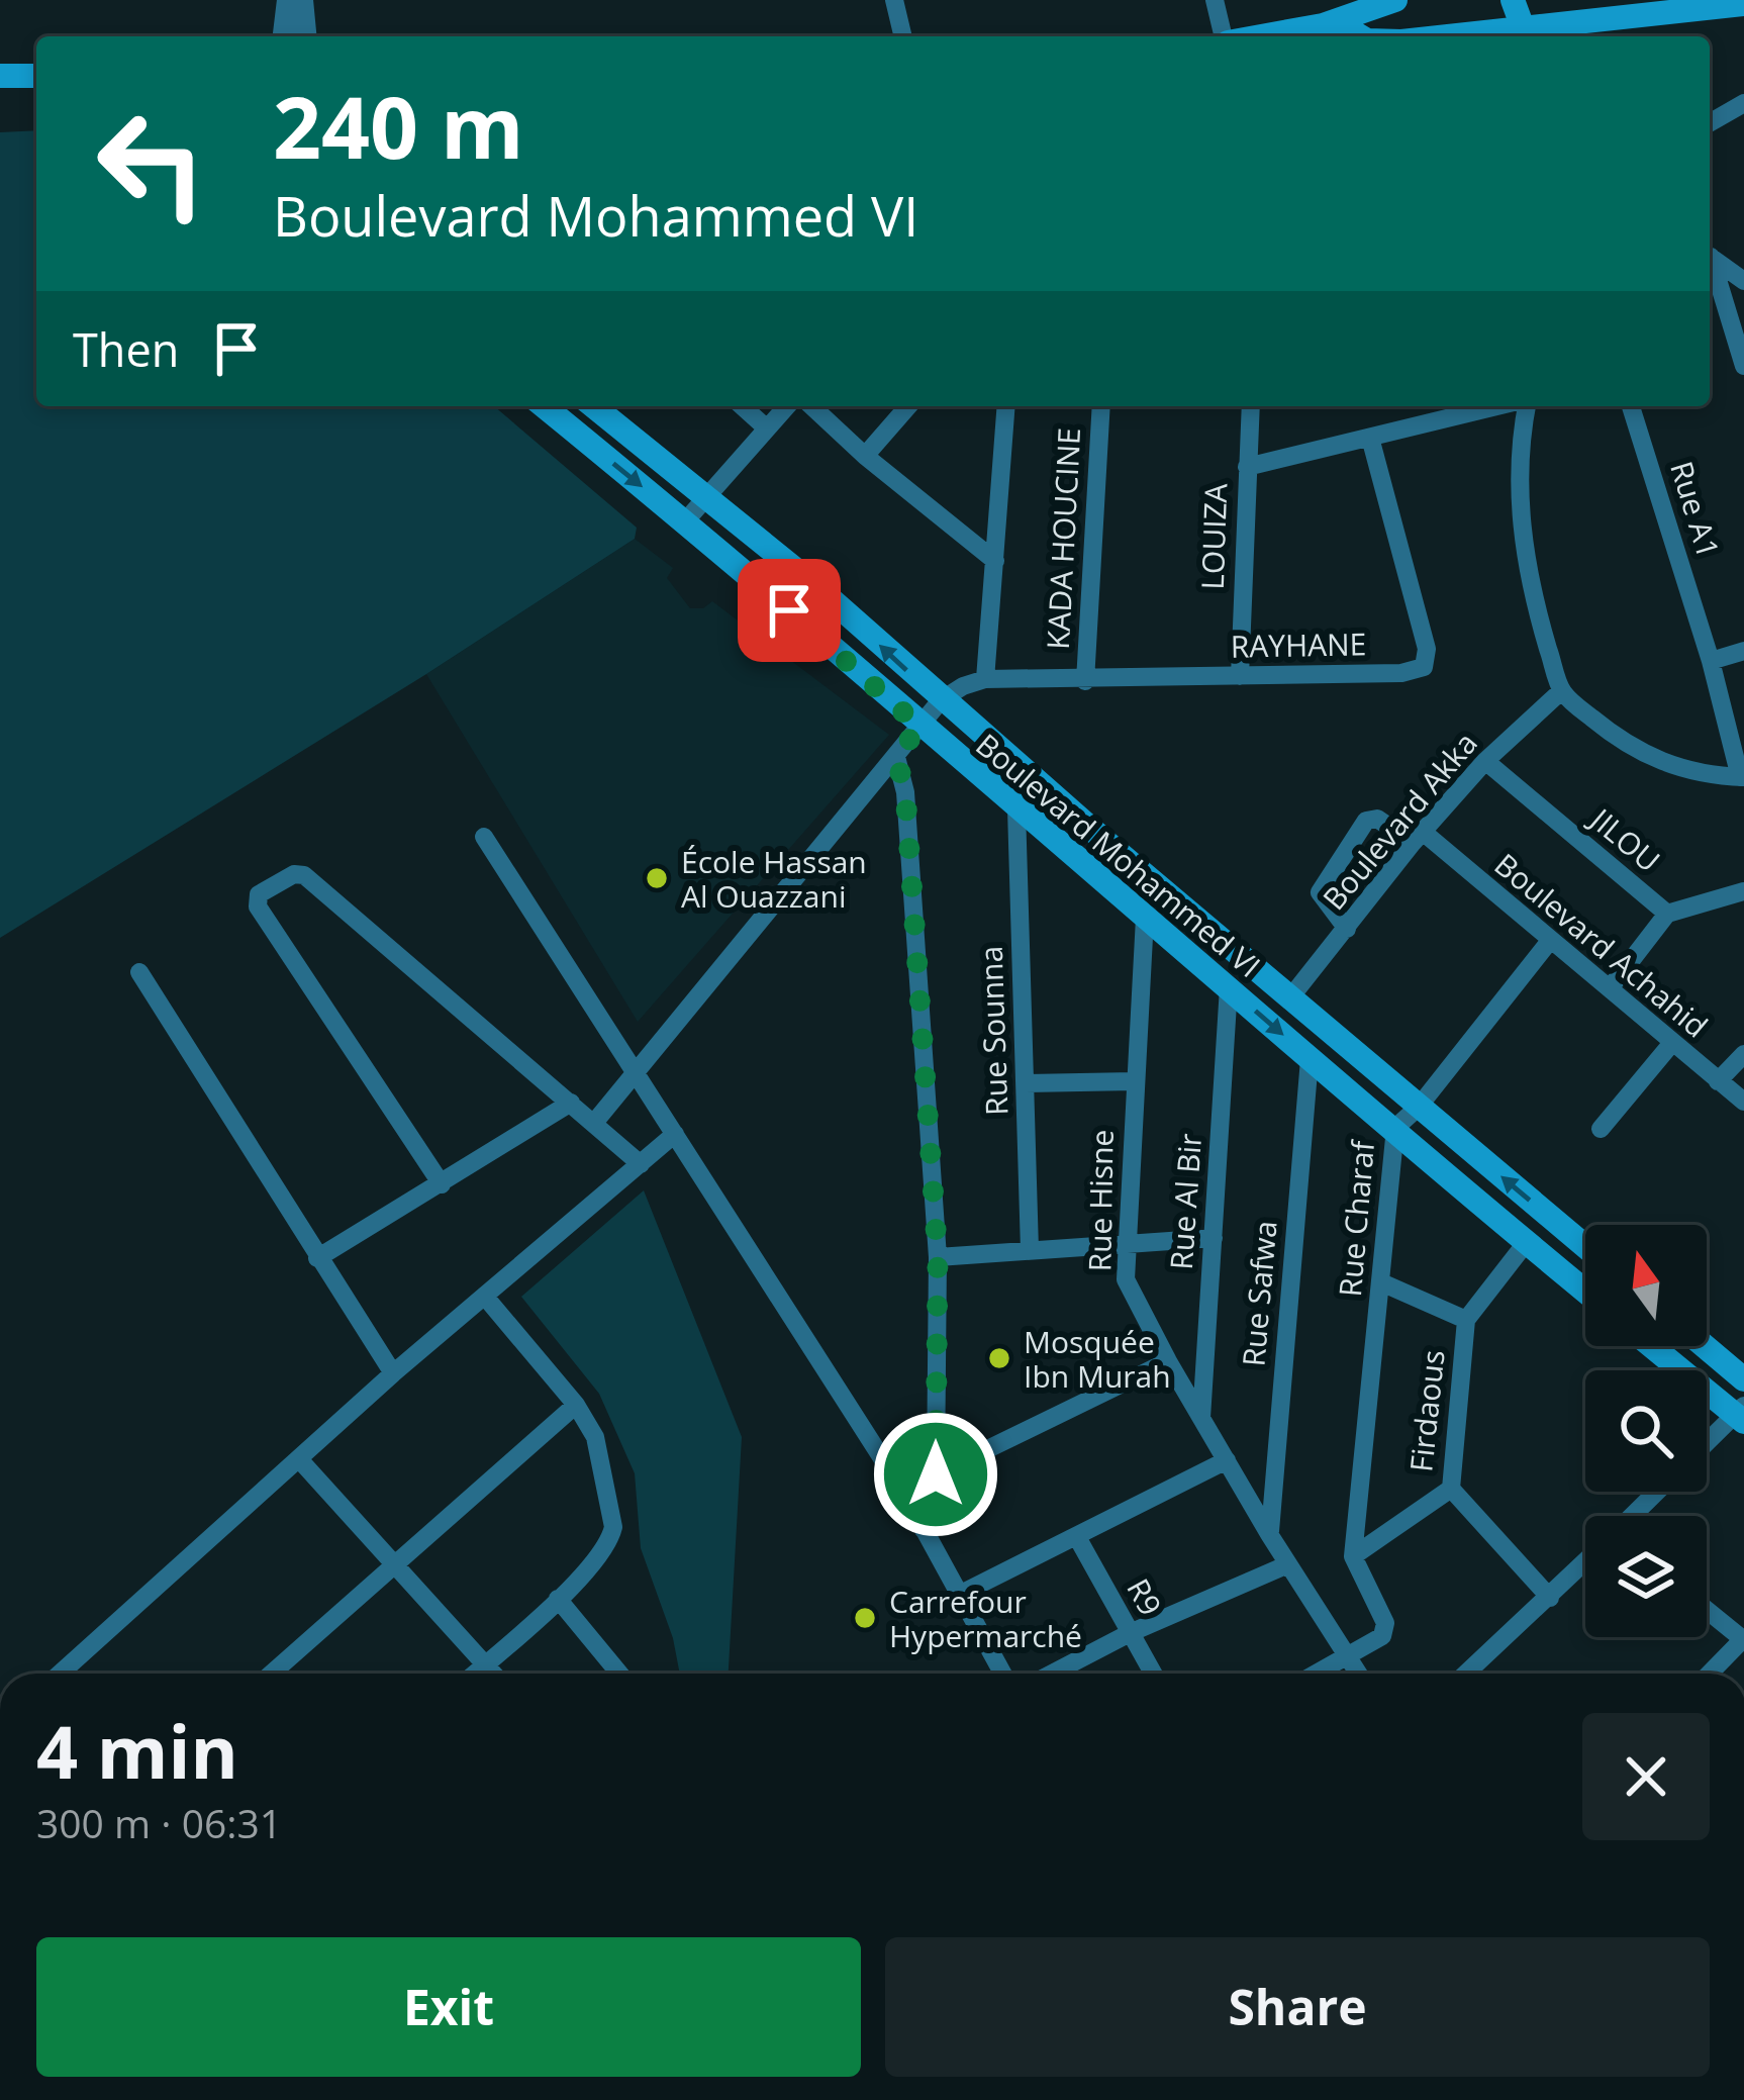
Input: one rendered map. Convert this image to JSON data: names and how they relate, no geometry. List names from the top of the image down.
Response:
{
  "streets": {
    "main road": ["Boulevard Mohammed VI"],
    "street": [
      "Rue A1",
      "LOUIZA",
      "KADA HOUCINE",
      "RAYHANE",
      "Boulevard Akka",
      "JILOU",
      "Boulevard Achahid",
      "Rue Sounna",
      "Rue Hisne",
      "Rue Al Bir",
      "Rue Charaf",
      "Rue Safwa",
      "Firdaous",
      "R9"
    ]
  },
  "crossings": [
    ["LOUIZA", "RAYHANE"],
    ["KADA HOUCINE", "RAYHANE"],
    ["RAYHANE", "Boulevard Mohammed VI"],
    ["Boulevard Akka", "JILOU"],
    ["Boulevard Akka", "Boulevard Mohammed VI"],
    ["Boulevard Akka", "Boulevard Achahid"],
    ["Boulevard Mohammed VI", "Rue Sounna"],
    ["Boulevard Mohammed VI", "Rue Hisne"],
    ["Boulevard Mohammed VI", "Rue Al Bir"],
    ["Boulevard Mohammed VI", "Rue Charaf"],
    ["Boulevard Mohammed VI", "Rue Safwa"],
    ["Boulevard Mohammed VI", "Firdaous"],
    ["Boulevard Achahid", "Rue Charaf"],
    ["Rue Hisne", "Rue Al Bir"],
    ["Rue Hisne", "Rue Safwa"],
    ["Rue Charaf", "Firdaous"]
  ],
  "places": ["École Hassan Al Ouazzani", "Mosquée Ibn Murah", "Carrefour Hypermarché"],
  "north": "top",
  "page": {
    "turn": ["240 m", "Boulevard Mohammed VI"],
    "then": "Then",
    "heading": ["4 min", "300 m · 06:31"],
    "buttons": ["Exit", "Share"]
  }
}
